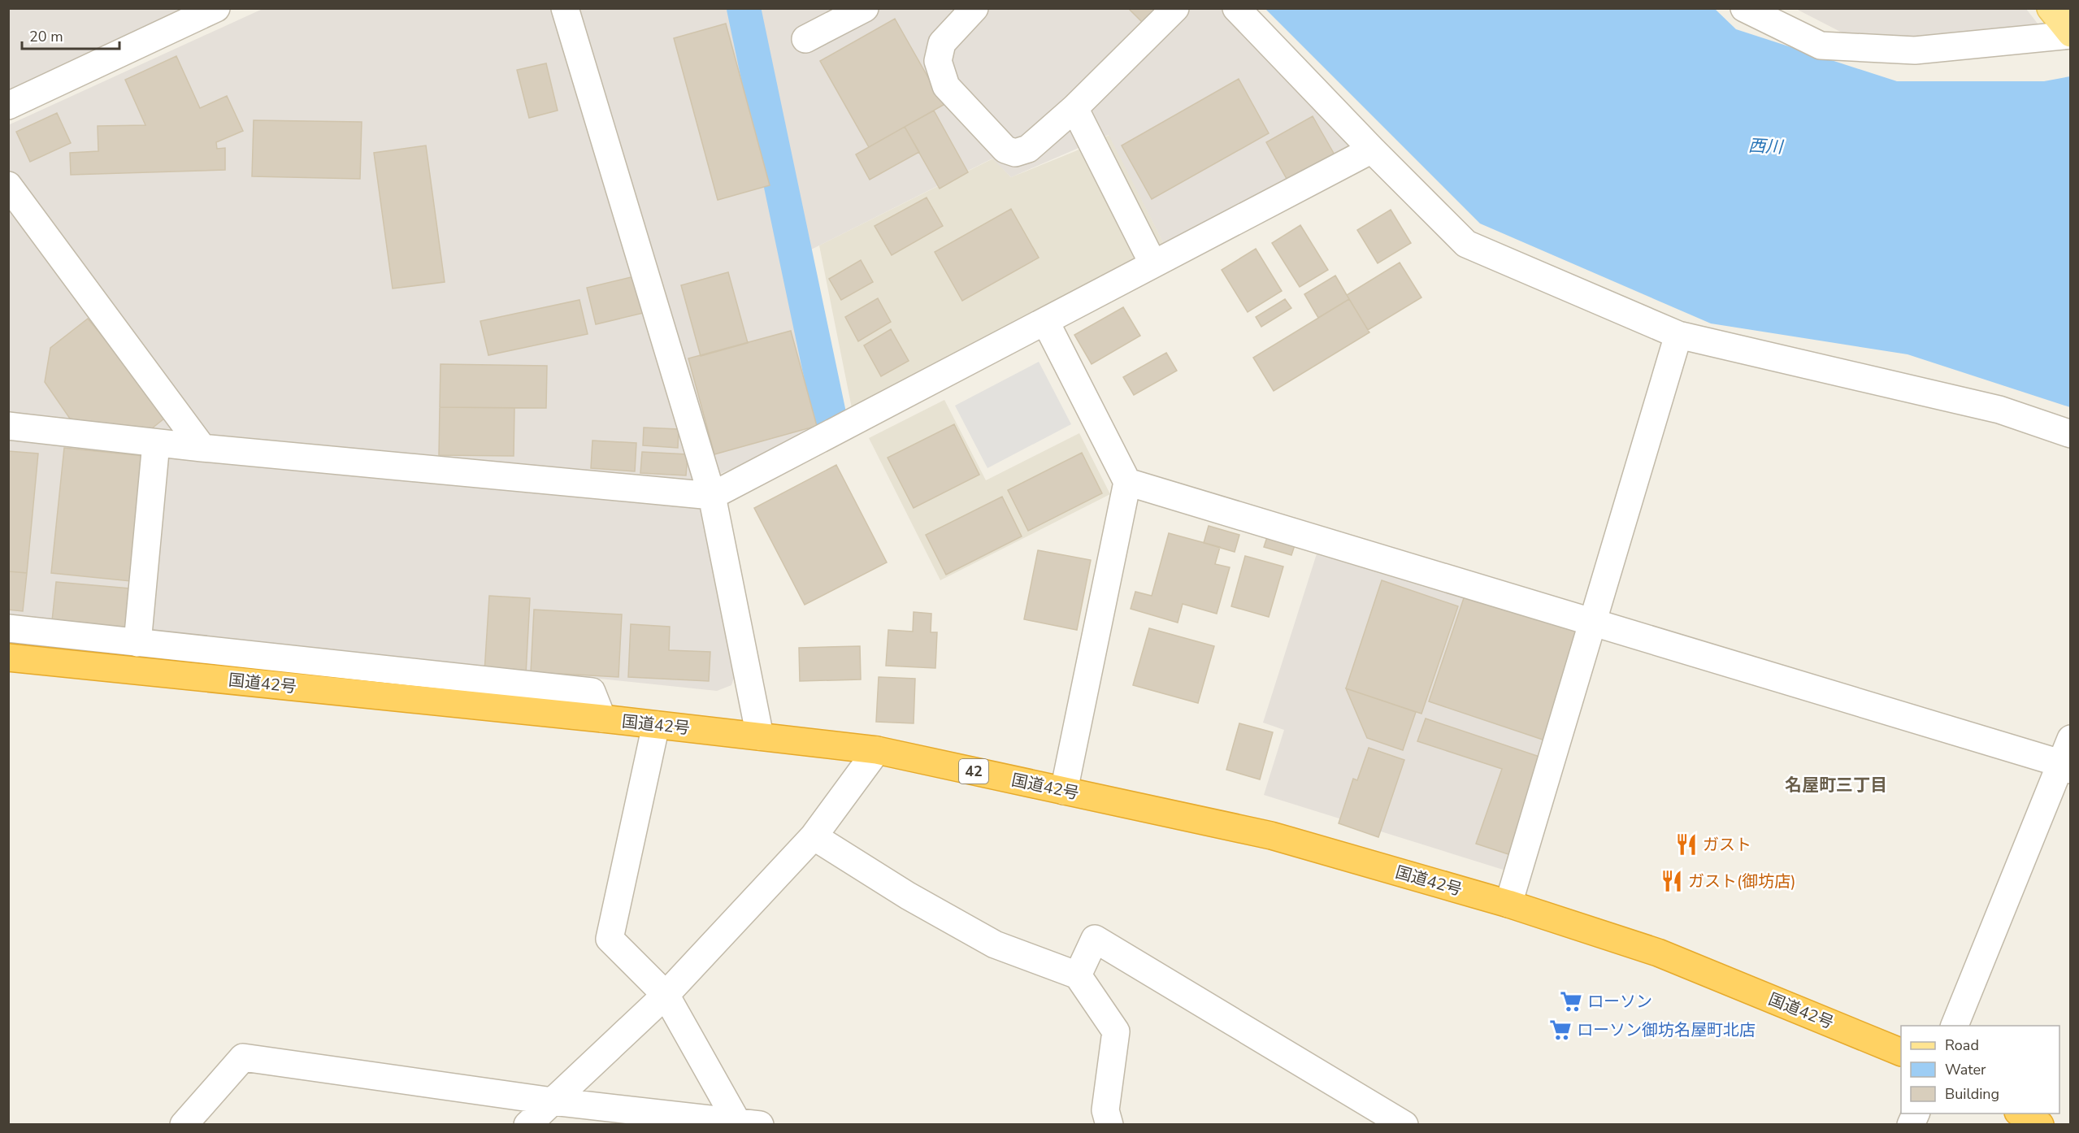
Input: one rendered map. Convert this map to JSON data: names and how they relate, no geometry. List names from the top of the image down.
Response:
{
  "streets": {
    "highway": ["国道42号", "42"]
  },
  "districts": ["名屋町三丁目"],
  "water": ["西川"],
  "places": {
    "restaurant": ["ガスト", "ガスト(御坊店)"],
    "supermarket": ["ローソン", "ローソン御坊名屋町北店"]
  },
  "legend": ["Road", "Water", "Building"],
  "scale_bar": "20 m"
}
